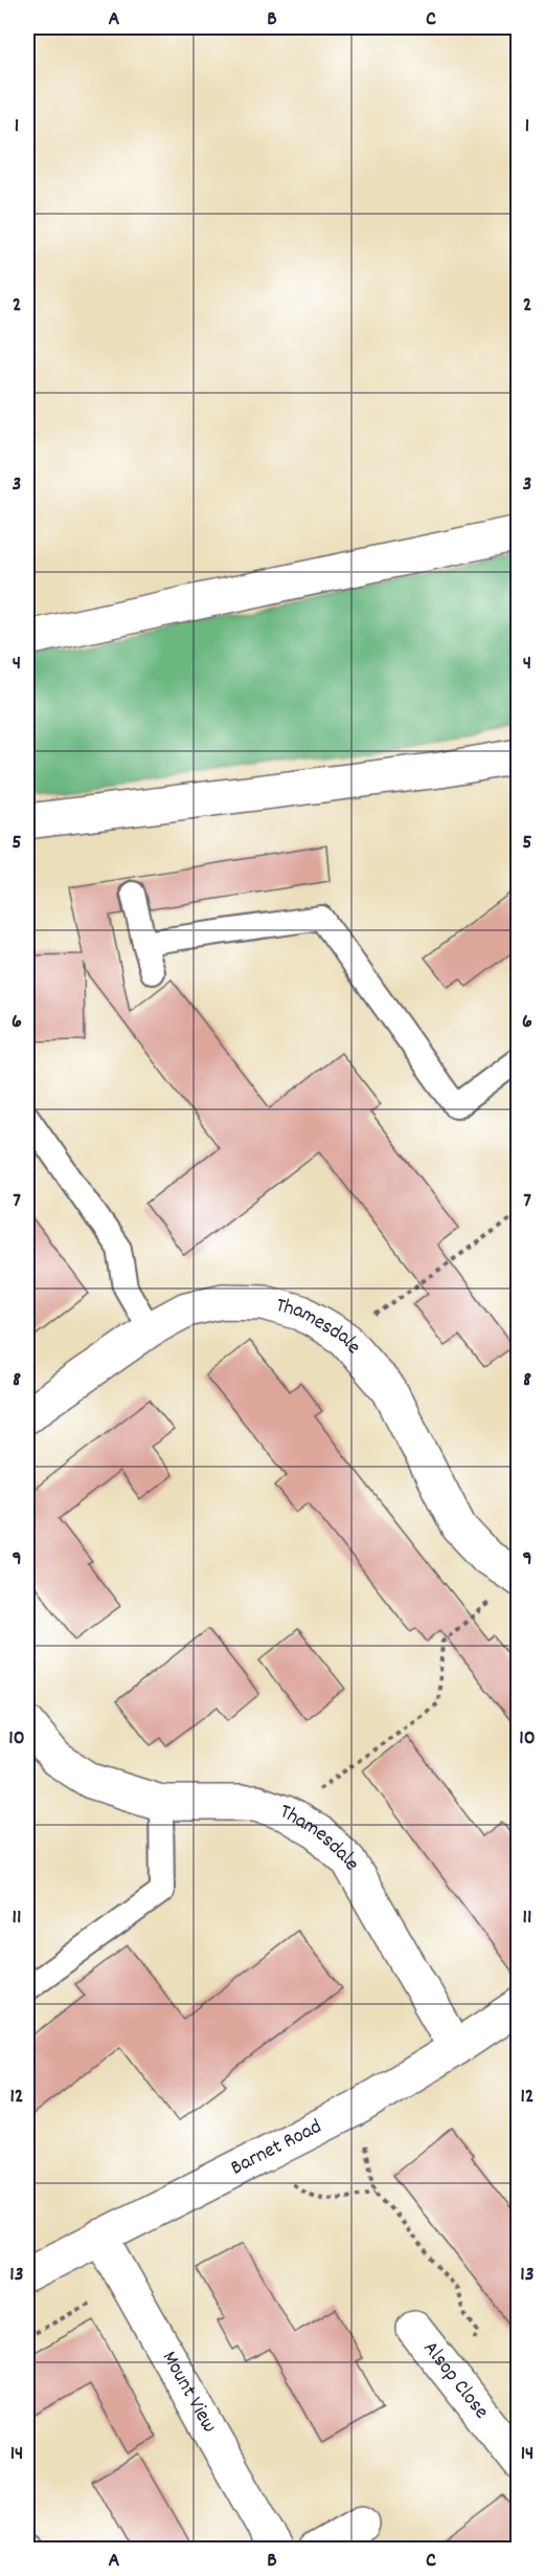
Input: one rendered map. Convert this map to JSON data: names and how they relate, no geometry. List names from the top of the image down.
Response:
{
  "streets": {
    "street": [
      "Thamesdale",
      "Barnet Road",
      "Alsop Close",
      "Mount View"
    ]
  },
  "crossings": [
    ["Thamesdale", "Barnet Road"],
    ["Barnet Road", "Mount View"]
  ],
  "grid": {
    "columns": ["A", "B", "C"],
    "rows": [
      "1",
      "2",
      "3",
      "4",
      "5",
      "6",
      "7",
      "8",
      "9",
      "10",
      "11",
      "12",
      "13",
      "14"
    ]
  }
}
